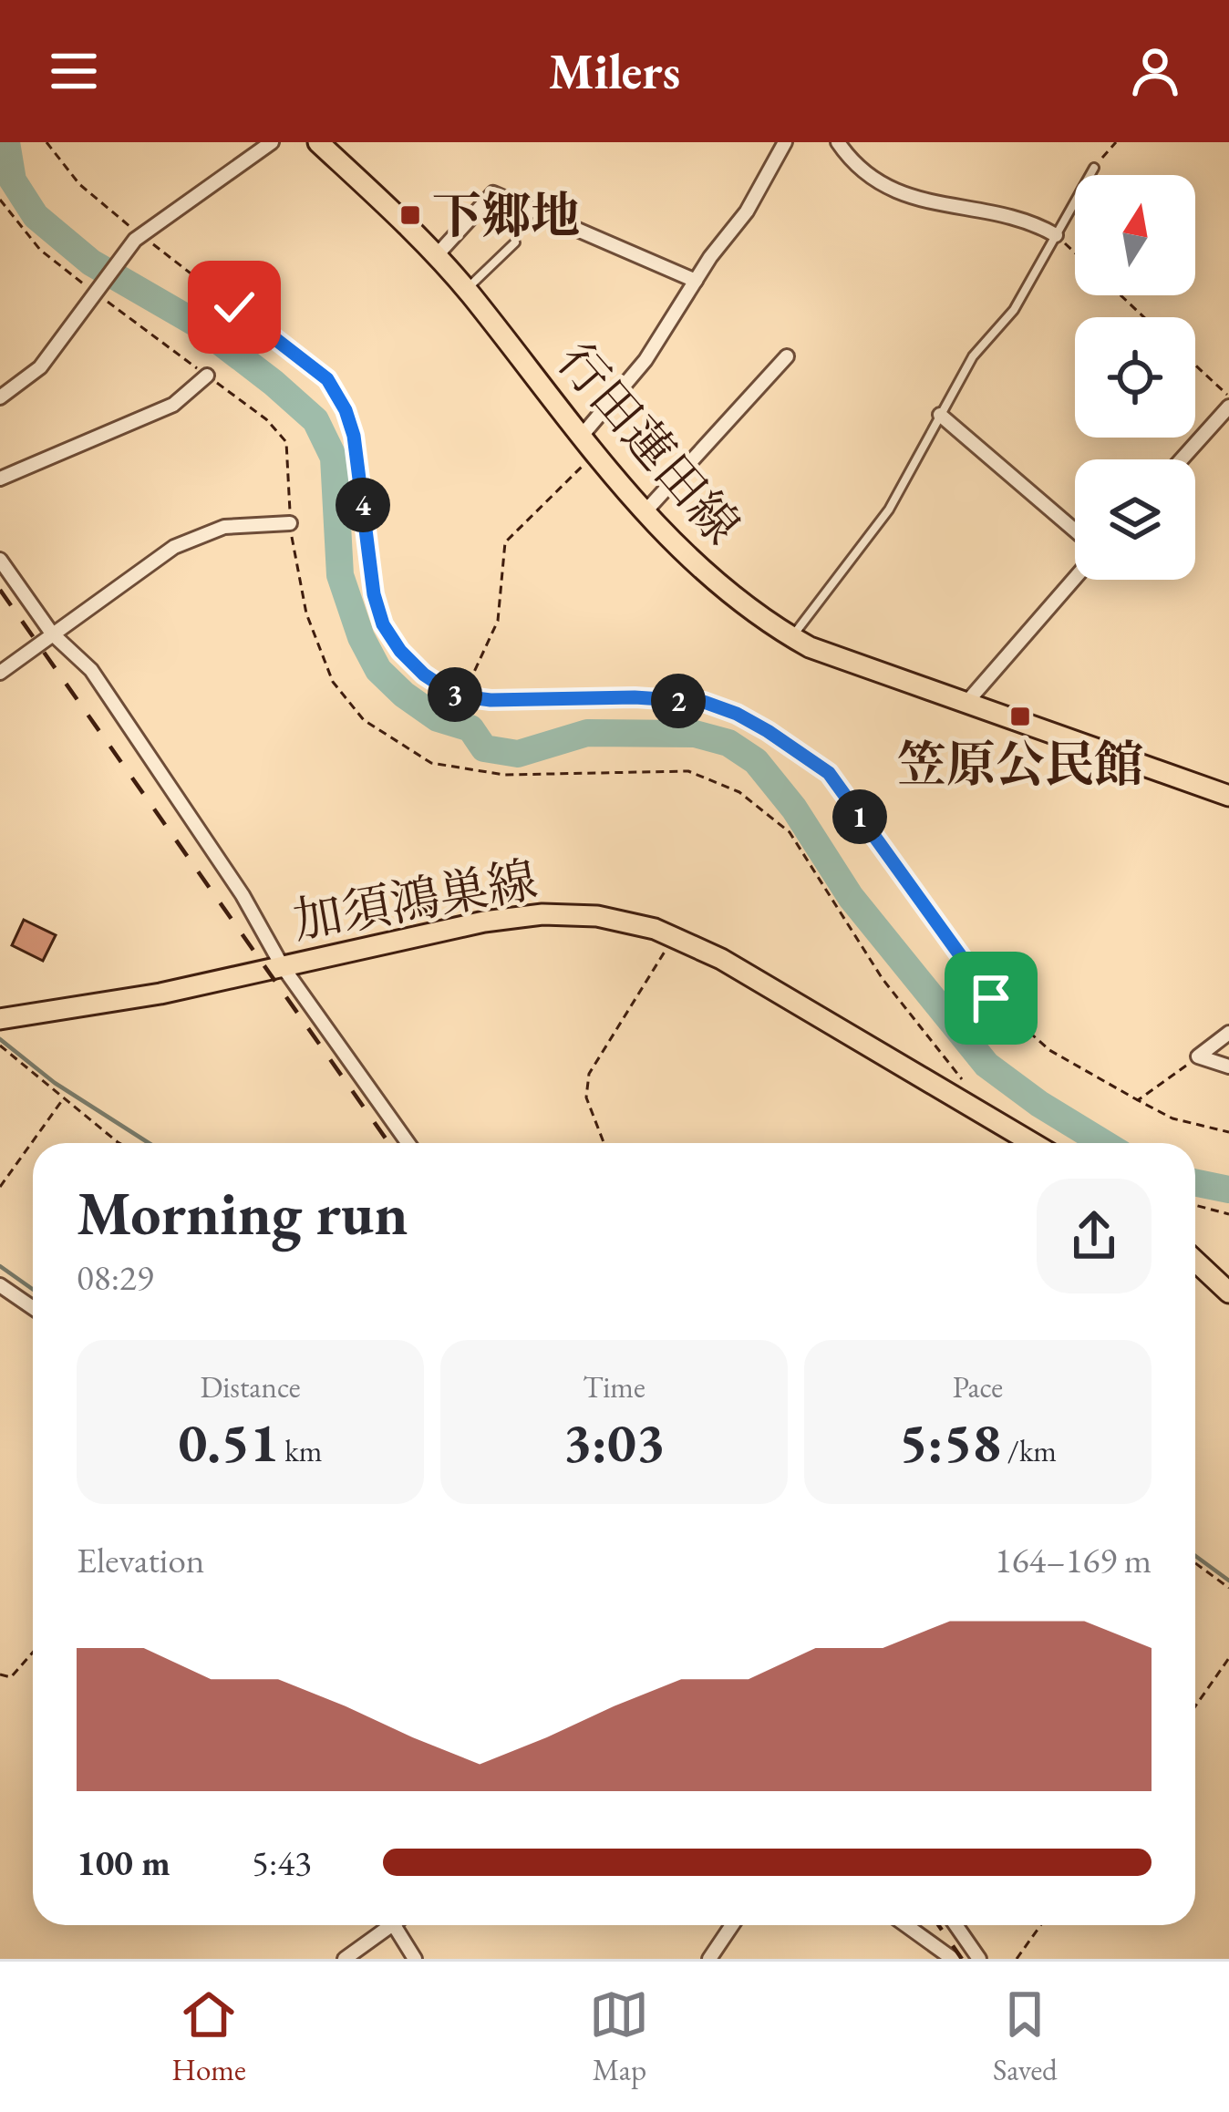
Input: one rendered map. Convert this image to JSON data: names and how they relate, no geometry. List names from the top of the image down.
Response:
{
  "streets": {
    "main road": ["行田蓮田線", "加須鴻巣線"]
  },
  "places": {
    "transit": ["下郷地", "笠原公民館"]
  },
  "north": "top",
  "page": {
    "header": "Milers",
    "pins": [
      "4",
      "3",
      "2",
      "1"
    ],
    "heading": ["Morning run", "08:29"],
    "stats": [
      ["Distance", "0.51 km"],
      ["Time", "3:03"],
      ["Pace", "5:58 /km"]
    ],
    "chart": ["Elevation", "164–169 m"],
    "list": [
      {
        "name": "100 m",
        "note": "5:43"
      }
    ],
    "tabs": ["Home", "Map", "Saved"]
  }
}
